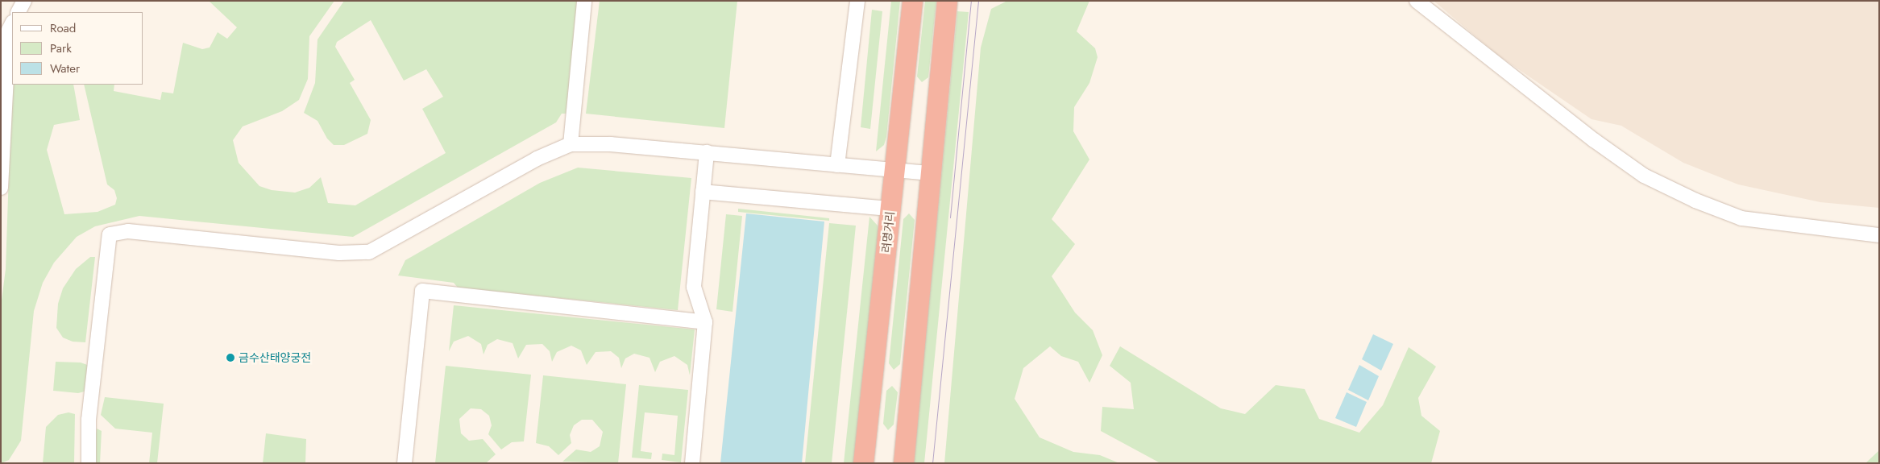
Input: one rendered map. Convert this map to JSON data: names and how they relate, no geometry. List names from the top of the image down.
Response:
{
  "streets": {
    "highway": ["려명거리"]
  },
  "places": ["금수산태양궁전"],
  "legend": ["Road", "Park", "Water"]
}
